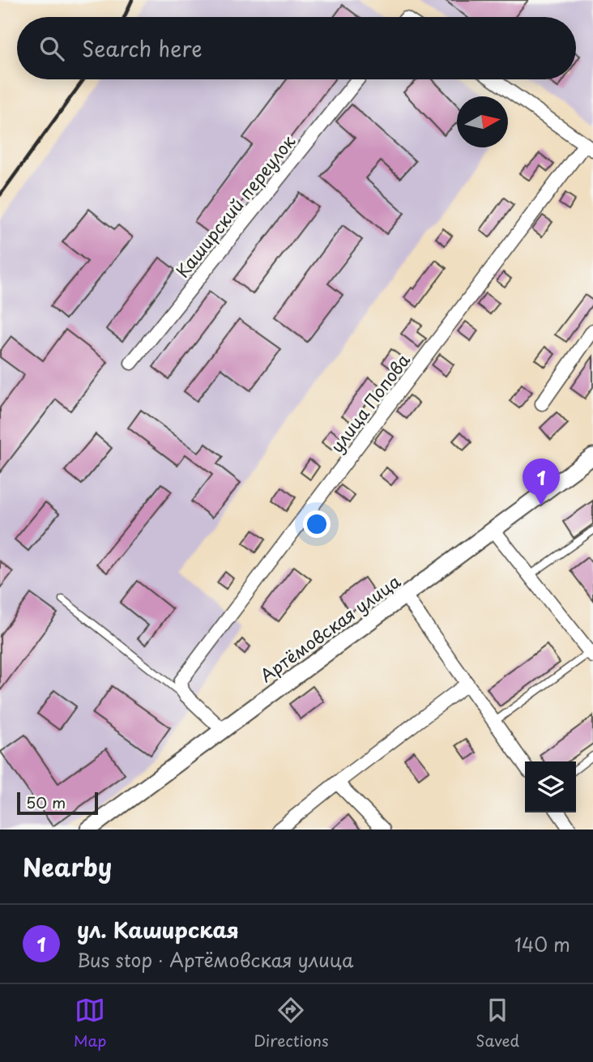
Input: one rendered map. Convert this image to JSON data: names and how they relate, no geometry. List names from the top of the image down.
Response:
{
  "streets": {
    "street": ["Каширский переулок", "улица Попова", "Артёмовская улица"]
  },
  "scale_bar": "50 m",
  "north": "right",
  "page": {
    "search": "Search here",
    "pins": "1",
    "scale": "50 m",
    "heading": "Nearby",
    "list": [
      {
        "mark": "1",
        "name": "ул. Каширская",
        "note": "Bus stop · Артёмовская улица",
        "value": "140 m"
      }
    ],
    "nav": ["Map", "Directions", "Saved"]
  }
}
